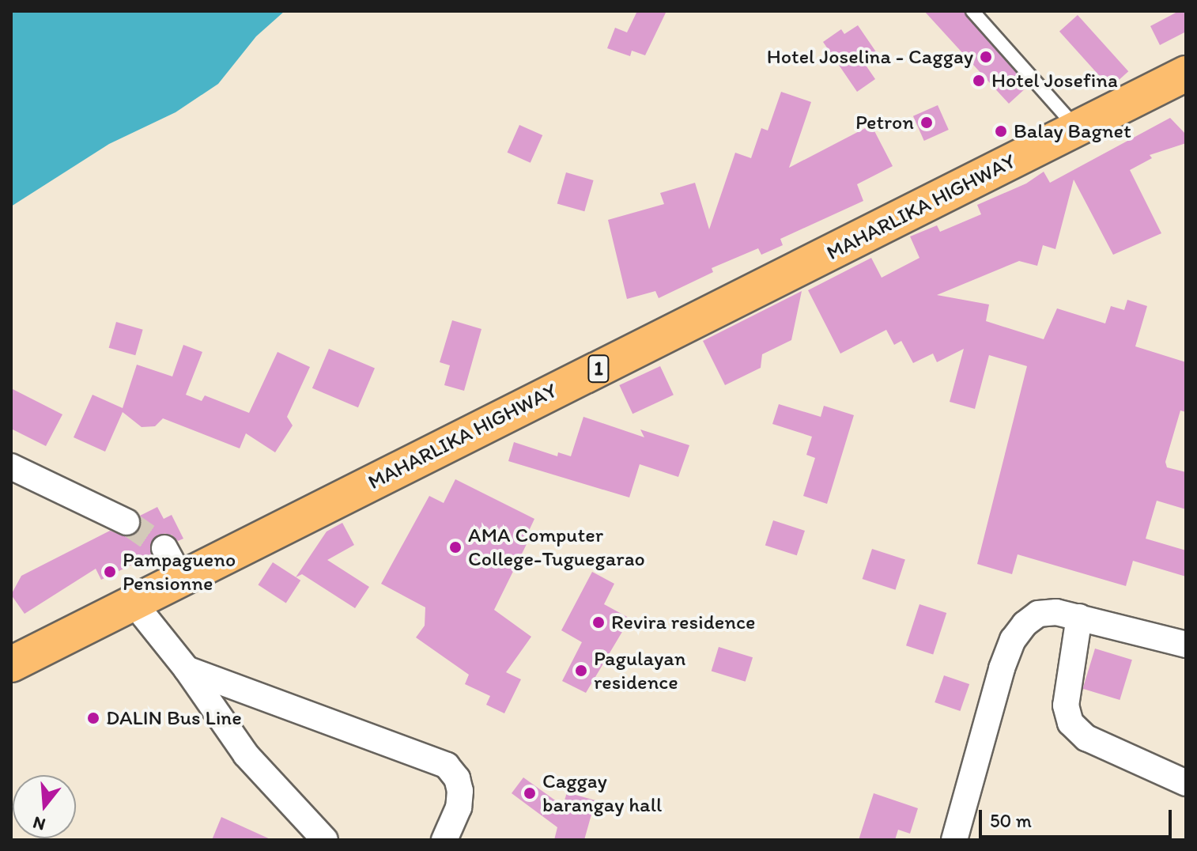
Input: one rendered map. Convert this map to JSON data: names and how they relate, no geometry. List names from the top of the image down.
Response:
{
  "streets": {
    "main road": ["MAHARLIKA HIGHWAY", "1"]
  },
  "places": [
    "Hotel Joselina - Caggay",
    "Hotel Josefina",
    "Petron",
    "Balay Bagnet",
    "AMA Computer College-Tuguegarao",
    "Pampagueno Pensionne",
    "Revira residence",
    "Pagulayan residence",
    "DALIN Bus Line",
    "Caggay barangay hall"
  ],
  "scale_bar": "50 m",
  "north": "bottom"
}
